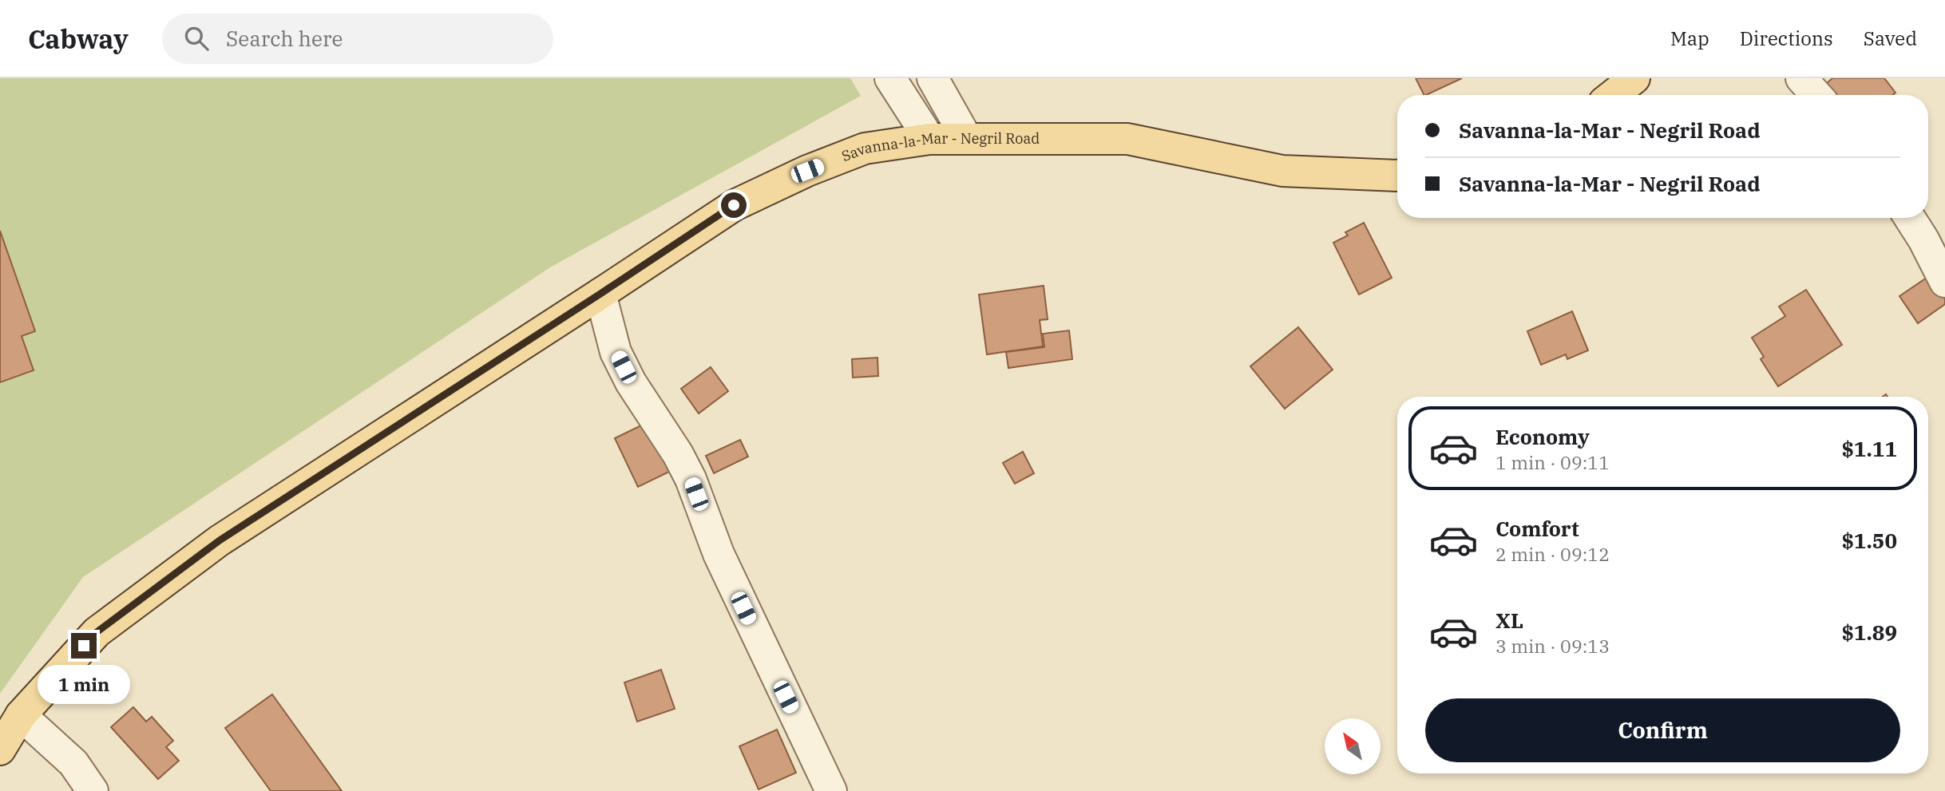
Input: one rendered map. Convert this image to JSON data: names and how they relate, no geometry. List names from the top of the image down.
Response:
{
  "streets": {
    "main road": ["Savanna-la-Mar - Negril Road"]
  },
  "north": "top left",
  "page": {
    "header": "Cabway",
    "search": "Search here",
    "nav": ["Map", "Directions", "Saved"],
    "banner": ["Savanna-la-Mar - Negril Road", "Savanna-la-Mar - Negril Road"],
    "list": [
      {
        "name": "Economy",
        "note": "1 min · 09:11",
        "value": "$1.11"
      },
      {
        "name": "Comfort",
        "note": "2 min · 09:12",
        "value": "$1.50"
      },
      {
        "name": "XL",
        "note": "3 min · 09:13",
        "value": "$1.89"
      }
    ],
    "bubble": "1 min",
    "buttons": "Confirm"
  }
}
